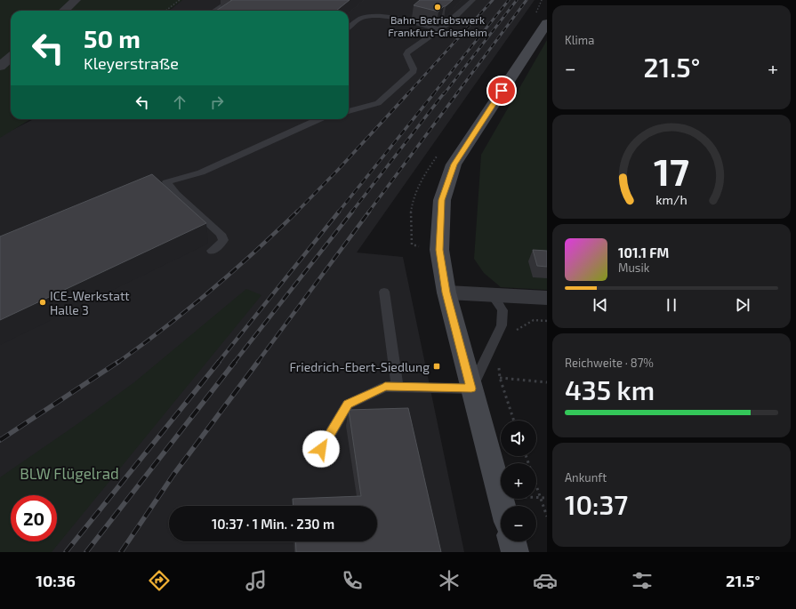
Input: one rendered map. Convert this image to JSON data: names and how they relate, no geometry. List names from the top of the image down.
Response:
{
  "parks": ["BLW Flügelrad"],
  "places": {
    "other": ["Bahn-Betriebswerk Frankfurt-Griesheim", "ICE-Werkstatt Halle 3"],
    "transit": ["Friedrich-Ebert-Siedlung"]
  },
  "page": {
    "tile": [
      "Klima",
      ["Reichweite · 87%", "435 km"],
      ["Ankunft", "10:37"]
    ],
    "turn": ["50 m", "Kleyerstraße"],
    "heat": ["−", "21.5°", "+"],
    "song": ["101.1 FM", "Musik"],
    "map_buttons": ["+", "−"],
    "limit": "20",
    "trip": "10:37 · 1 Min. · 230 m",
    "tabs": ["10:36", "21.5°"],
    "gauge": ["17", "km/h"]
  }
}
